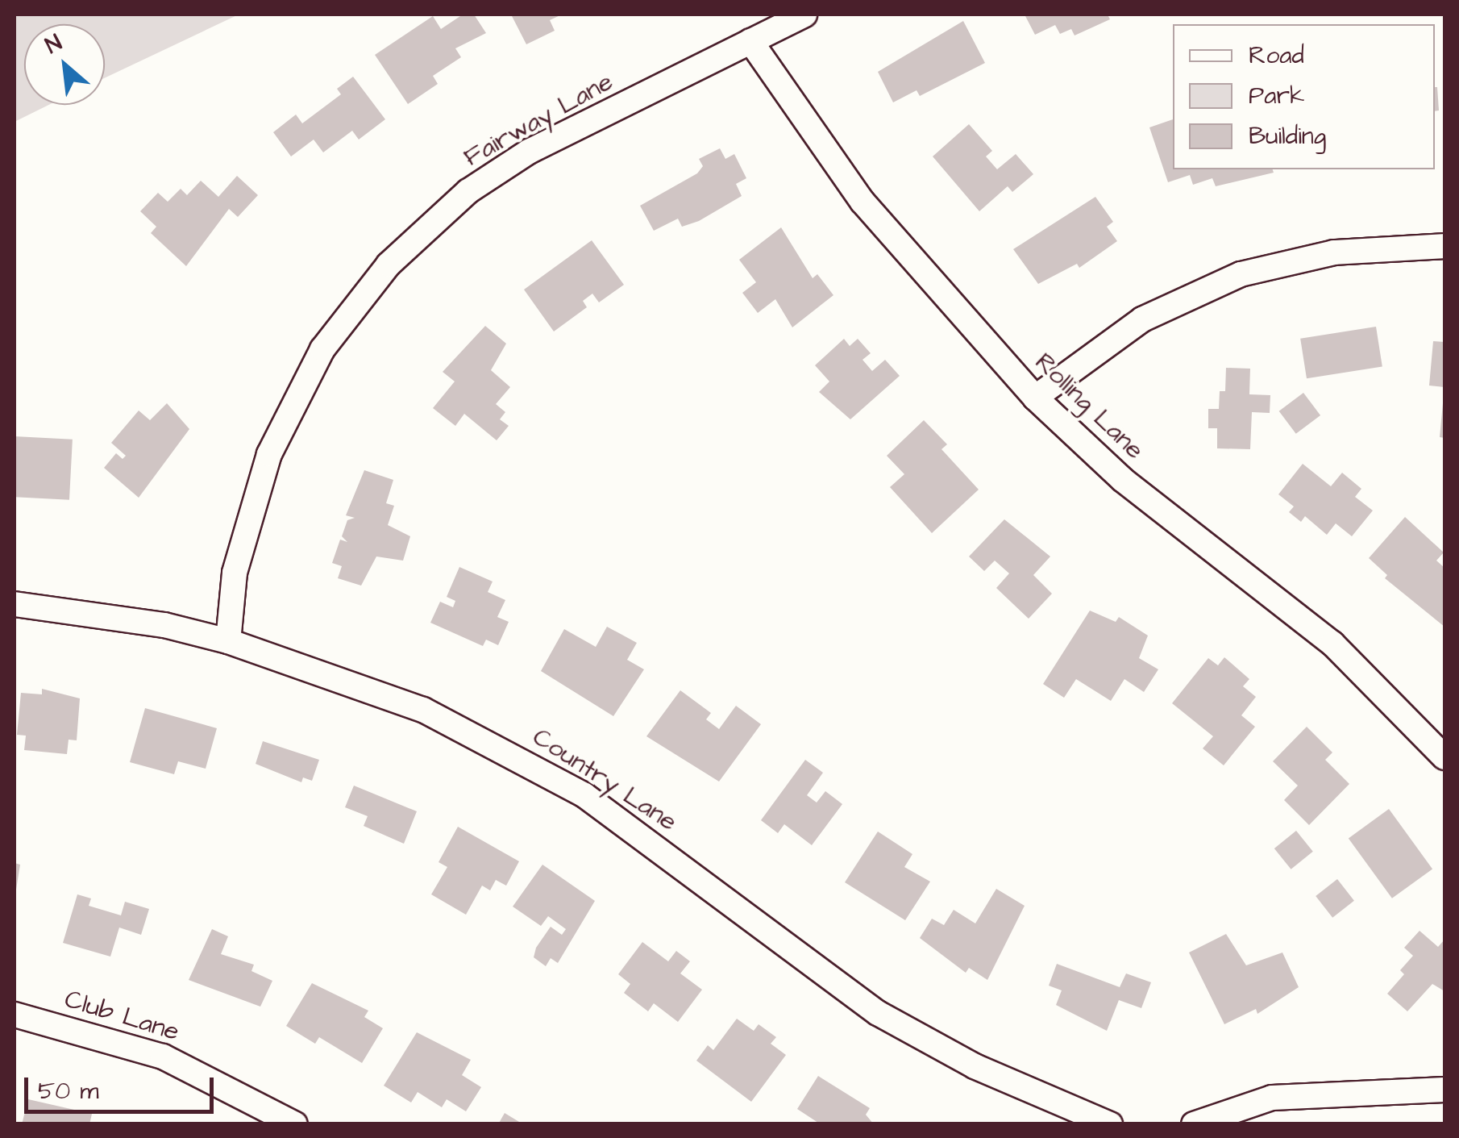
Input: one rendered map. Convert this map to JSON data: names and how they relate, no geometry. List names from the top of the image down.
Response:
{
  "streets": {
    "street": [
      "Fairway Lane",
      "Rolling Lane",
      "Country Lane",
      "Club Lane"
    ]
  },
  "crossings": [
    ["Fairway Lane", "Rolling Lane"],
    ["Fairway Lane", "Country Lane"]
  ],
  "legend": ["Road", "Park", "Building"],
  "scale_bar": "50 m",
  "north": "top left"
}
